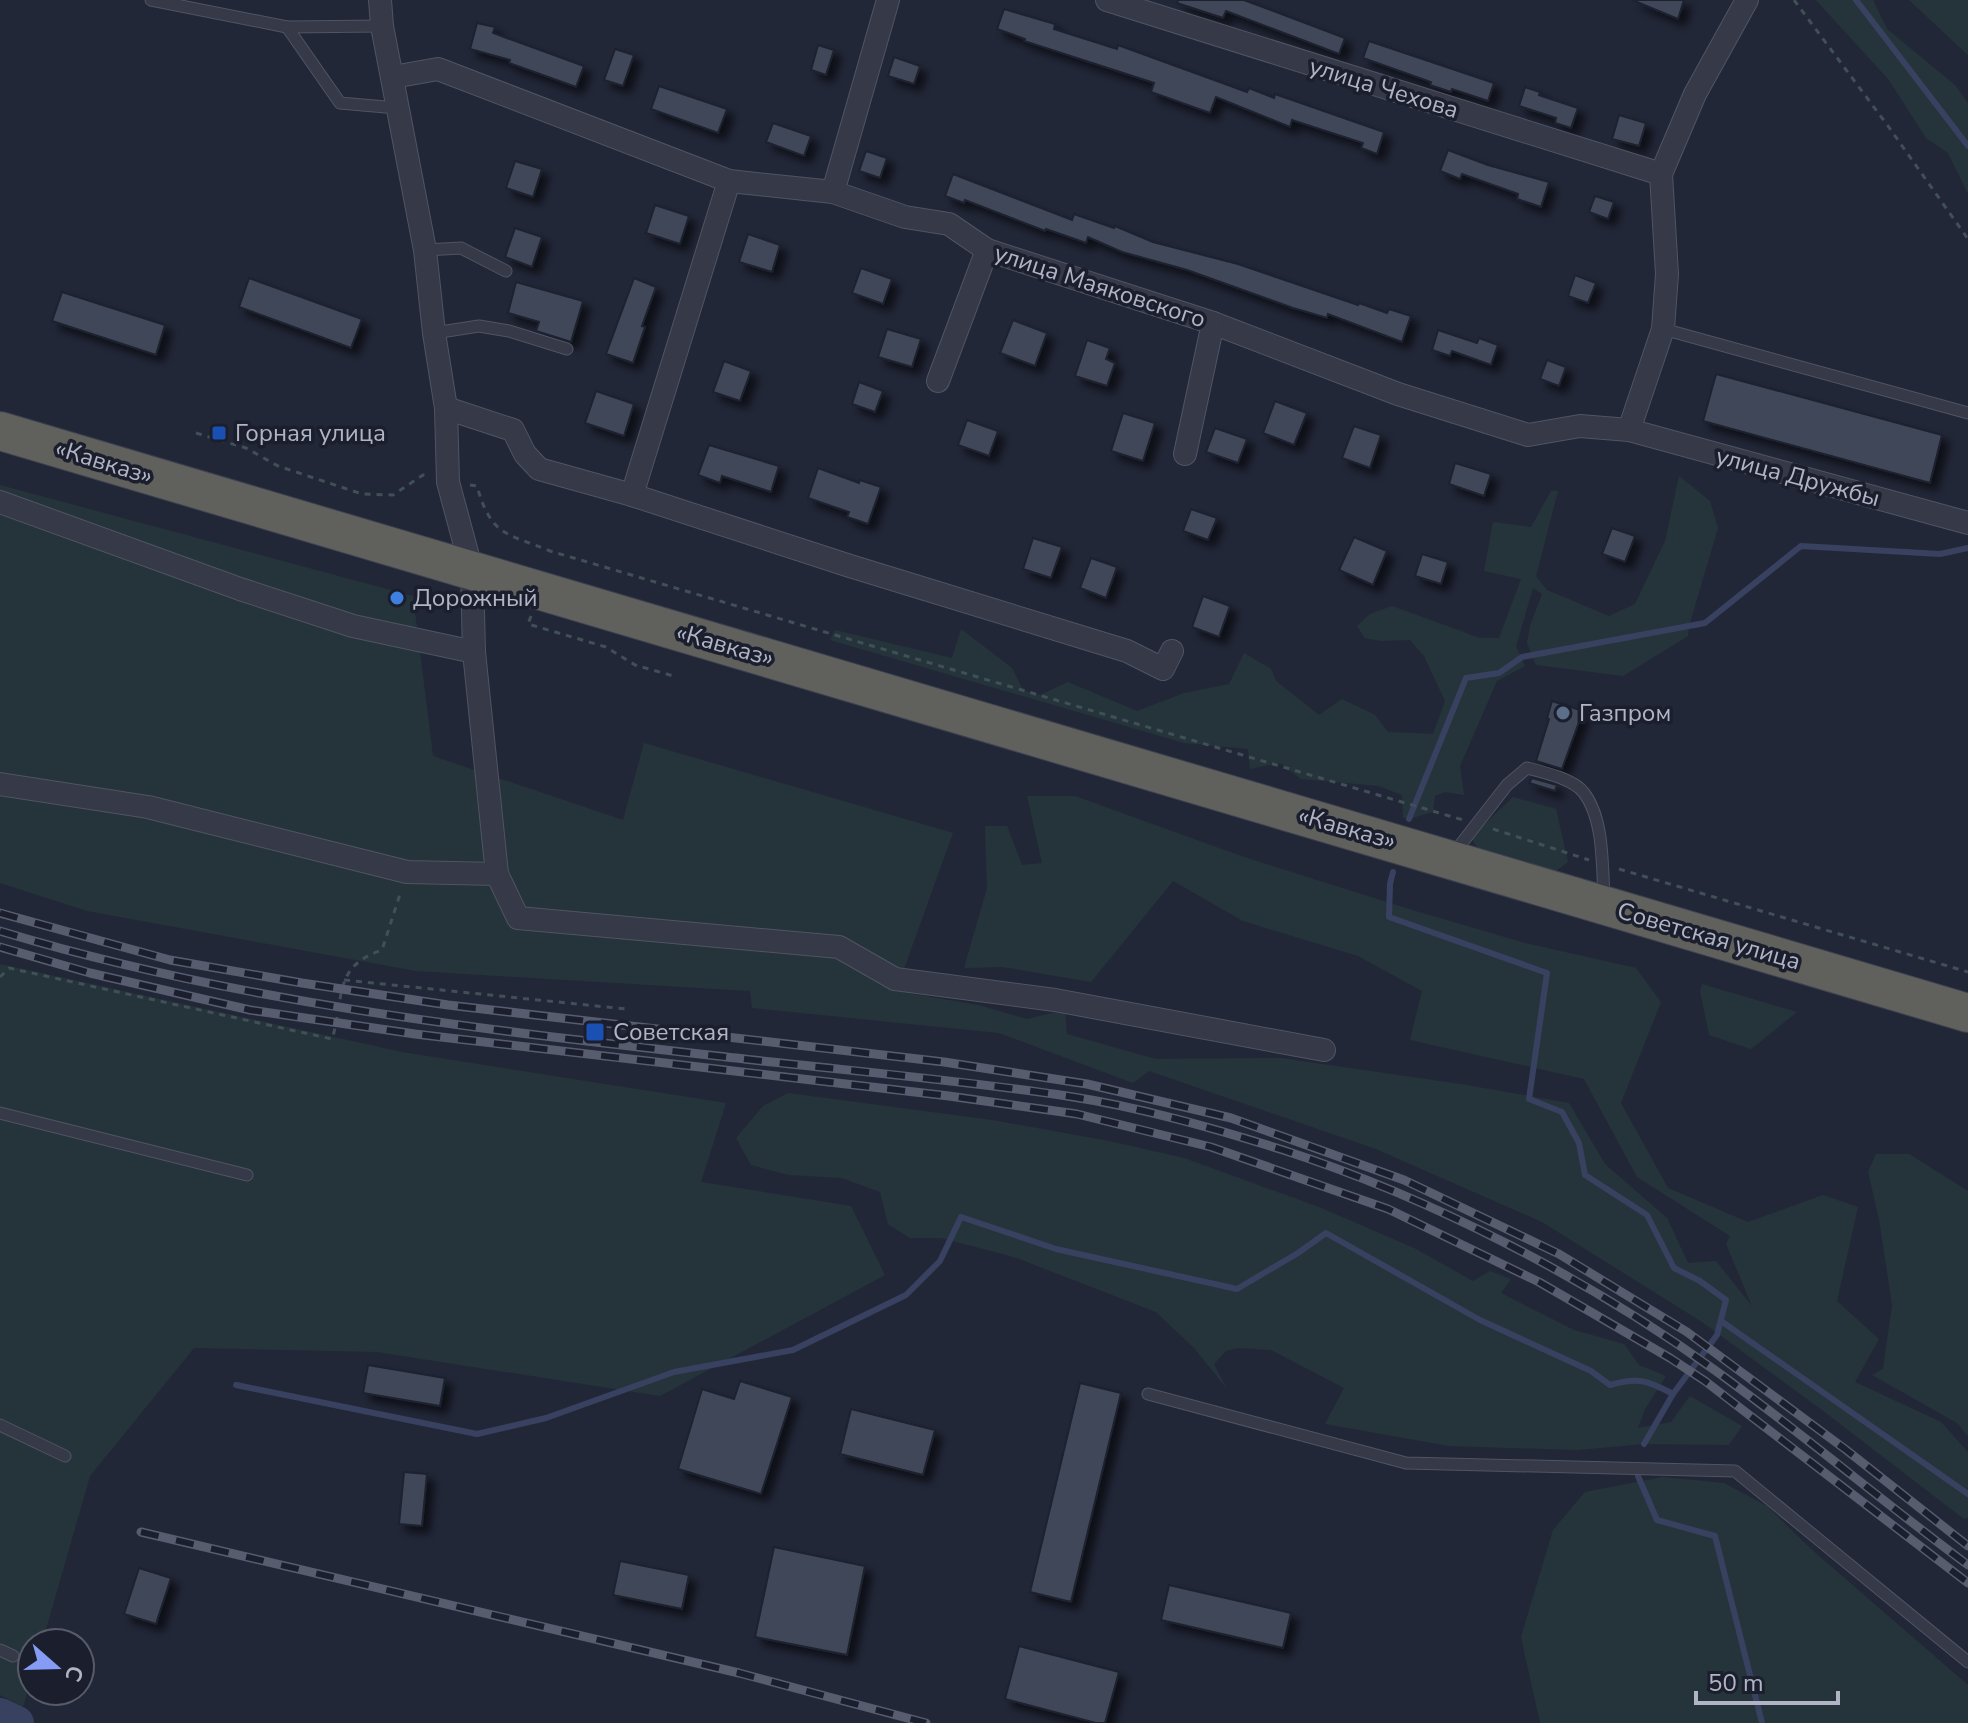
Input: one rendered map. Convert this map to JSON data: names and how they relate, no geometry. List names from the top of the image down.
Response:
{
  "streets": {
    "highway": ["«Кавказ»", "Советская улица"],
    "street": ["улица Чехова", "улица Маяковского", "улица Дружбы"]
  },
  "crossings": [
    ["улица Маяковского", "улица Дружбы"],
    ["«Кавказ»", "Советская улица"]
  ],
  "places": {
    "transit": ["Горная улица", "Советская"],
    "other": ["Дорожный", "Газпром"]
  },
  "scale_bar": "50 m",
  "north": "right"
}
